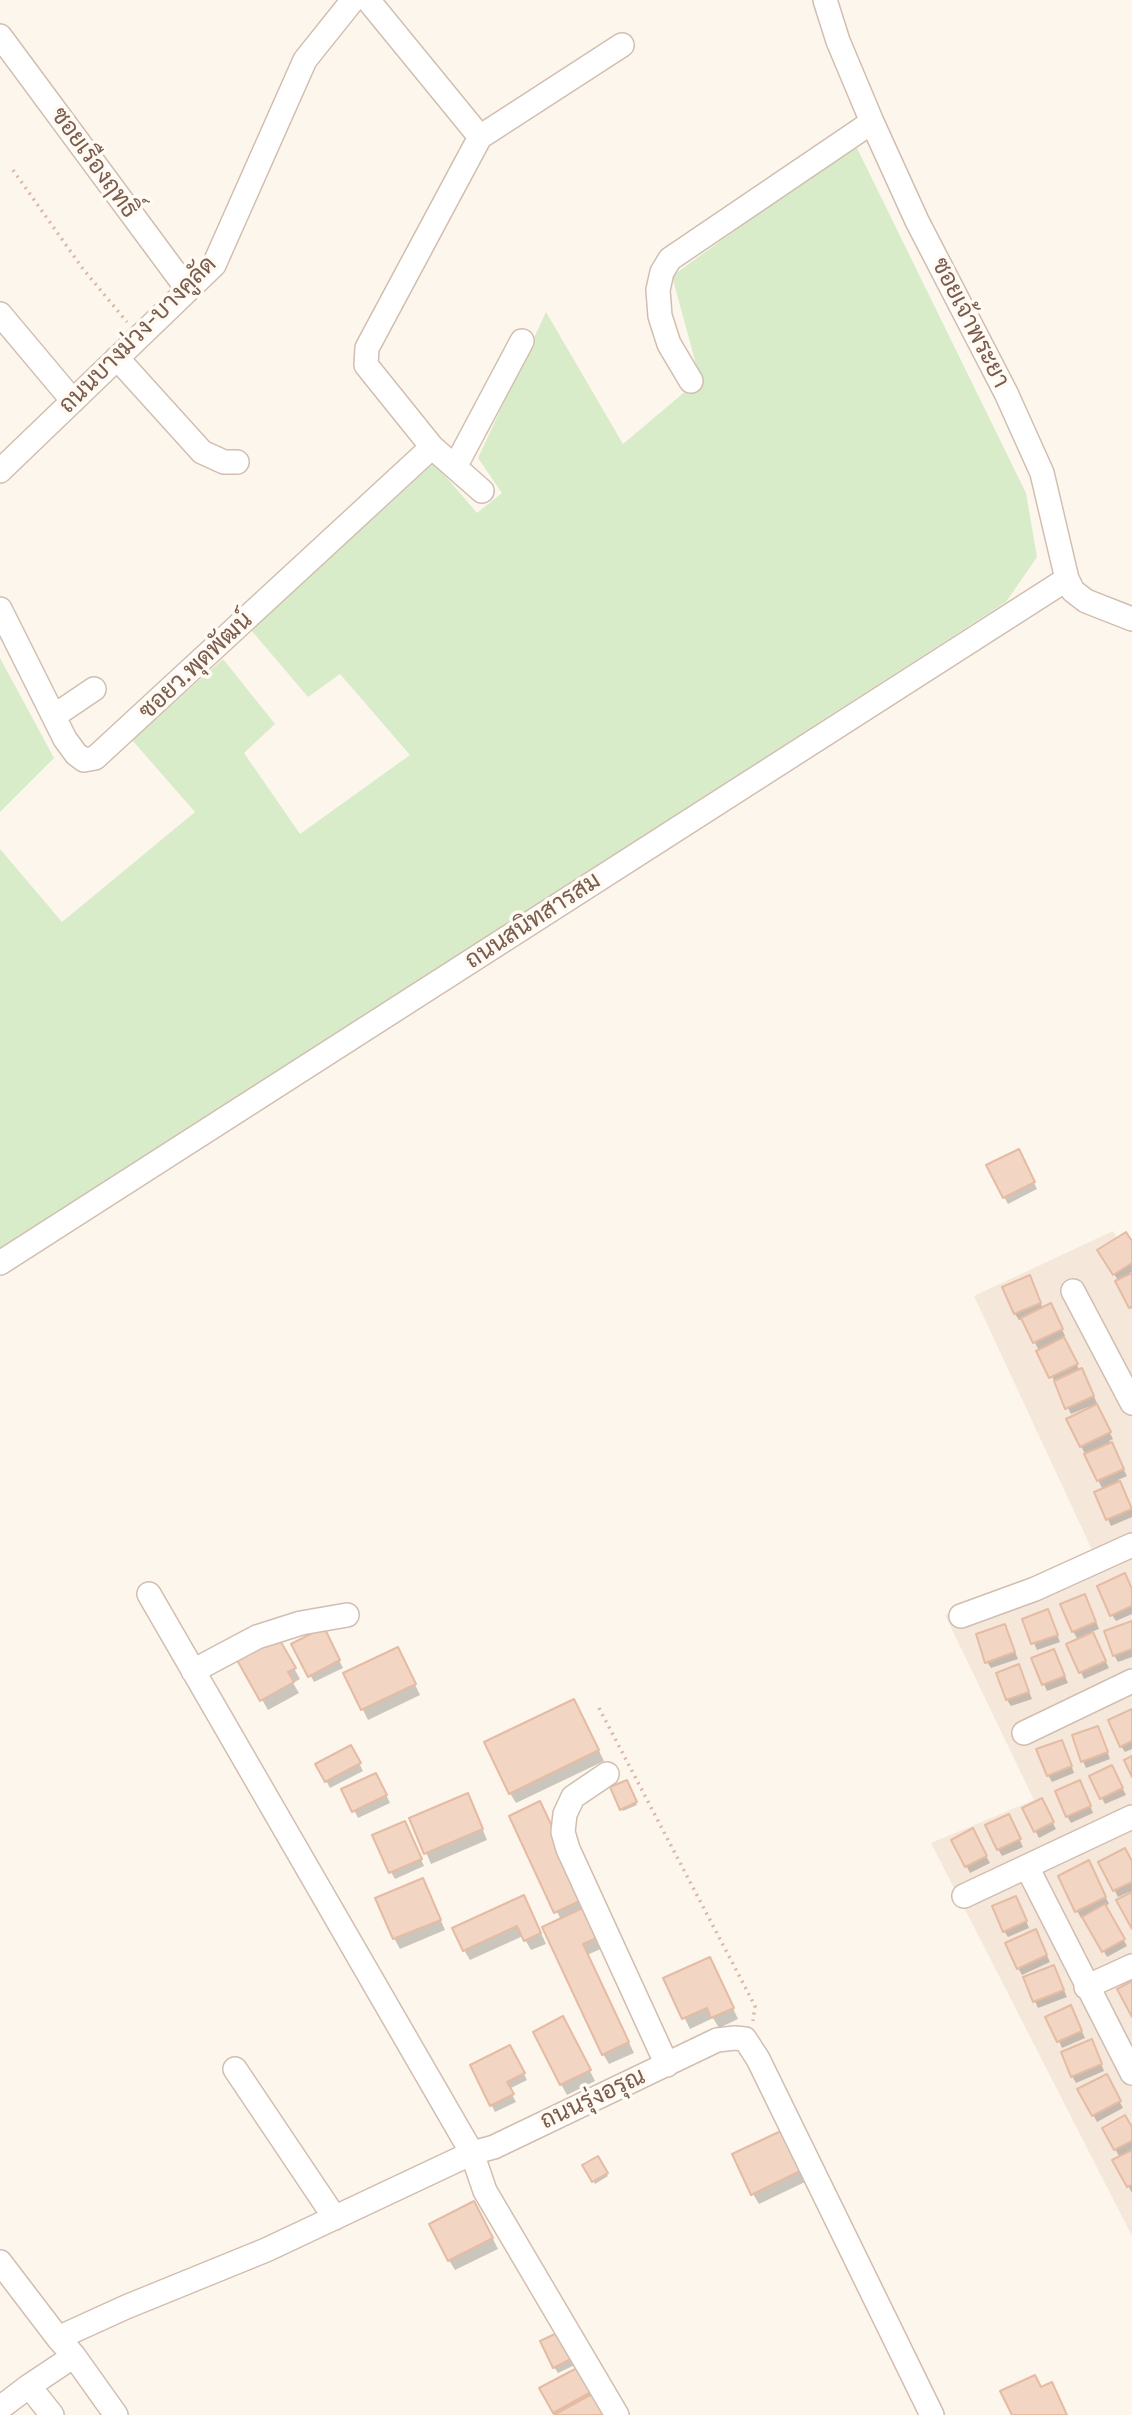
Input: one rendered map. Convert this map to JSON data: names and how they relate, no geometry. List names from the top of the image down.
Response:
{
  "streets": {
    "street": [
      "ซอยเรืองฤทธิ์",
      "ซอยเจ้าพระยา",
      "ถนนบางม่วง-บางคูลัด",
      "ซอยว.พุดพัฒน์",
      "ถนนสนิทสารสม",
      "ถนนรุ่งอรุณ"
    ]
  },
  "crossings": [
    ["ซอยเรืองฤทธิ์", "ถนนบางม่วง-บางคูลัด"],
    ["ซอยเจ้าพระยา", "ถนนสนิทสารสม"]
  ]
}
